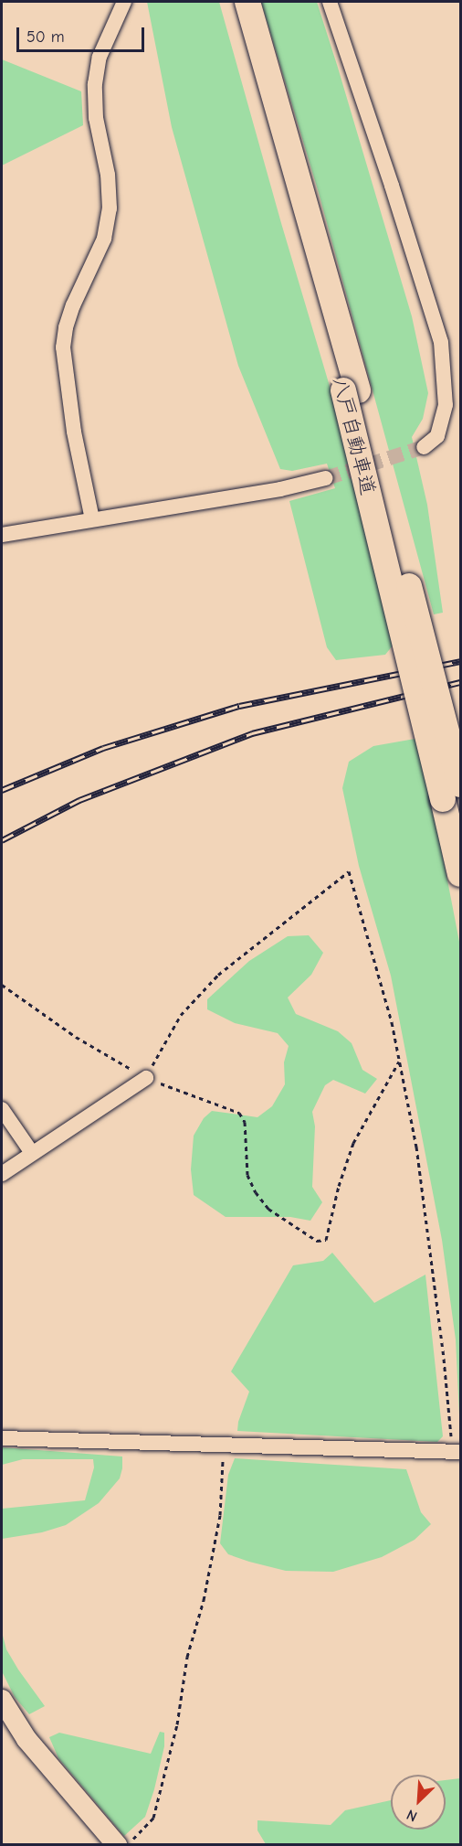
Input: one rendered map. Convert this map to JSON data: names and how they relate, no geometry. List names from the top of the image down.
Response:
{
  "streets": {
    "highway": ["八戸自動車道"]
  },
  "scale_bar": "50 m",
  "north": "bottom left"
}
